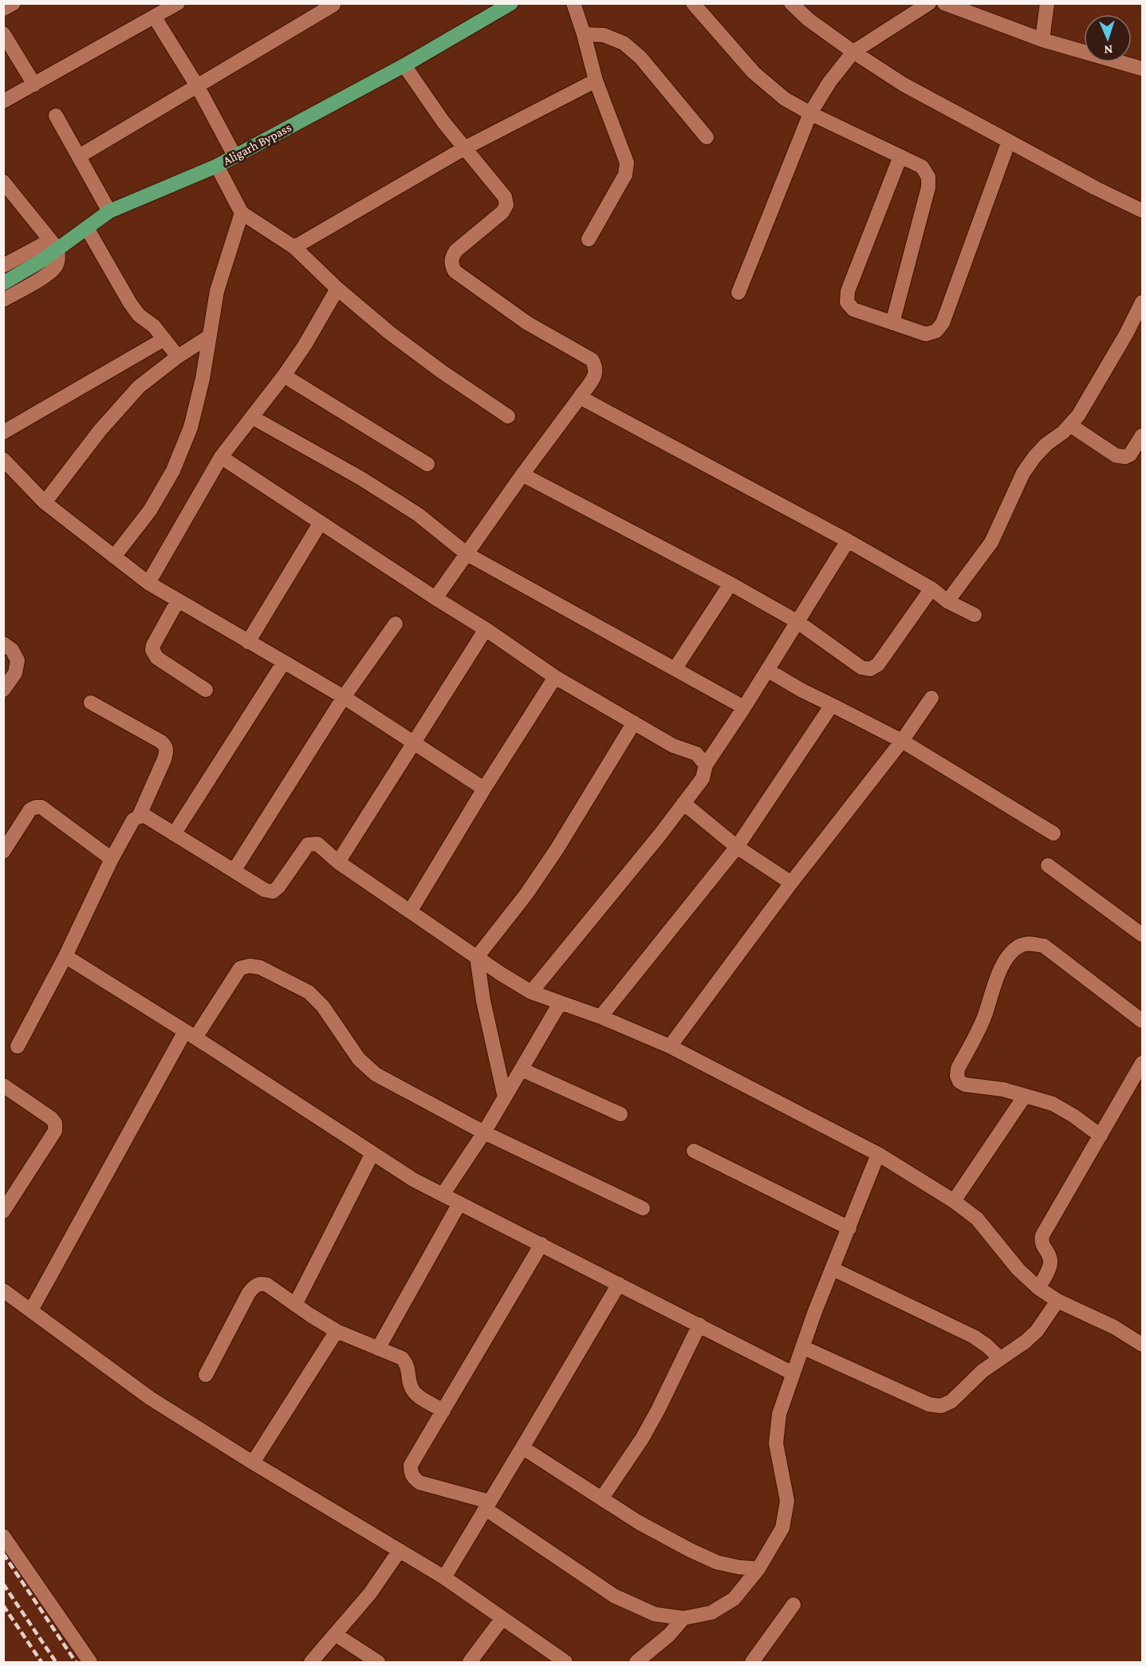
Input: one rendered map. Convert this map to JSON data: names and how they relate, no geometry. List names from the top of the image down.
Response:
{
  "streets": {
    "main road": ["Aligarh Bypass"]
  },
  "north": "bottom"
}
